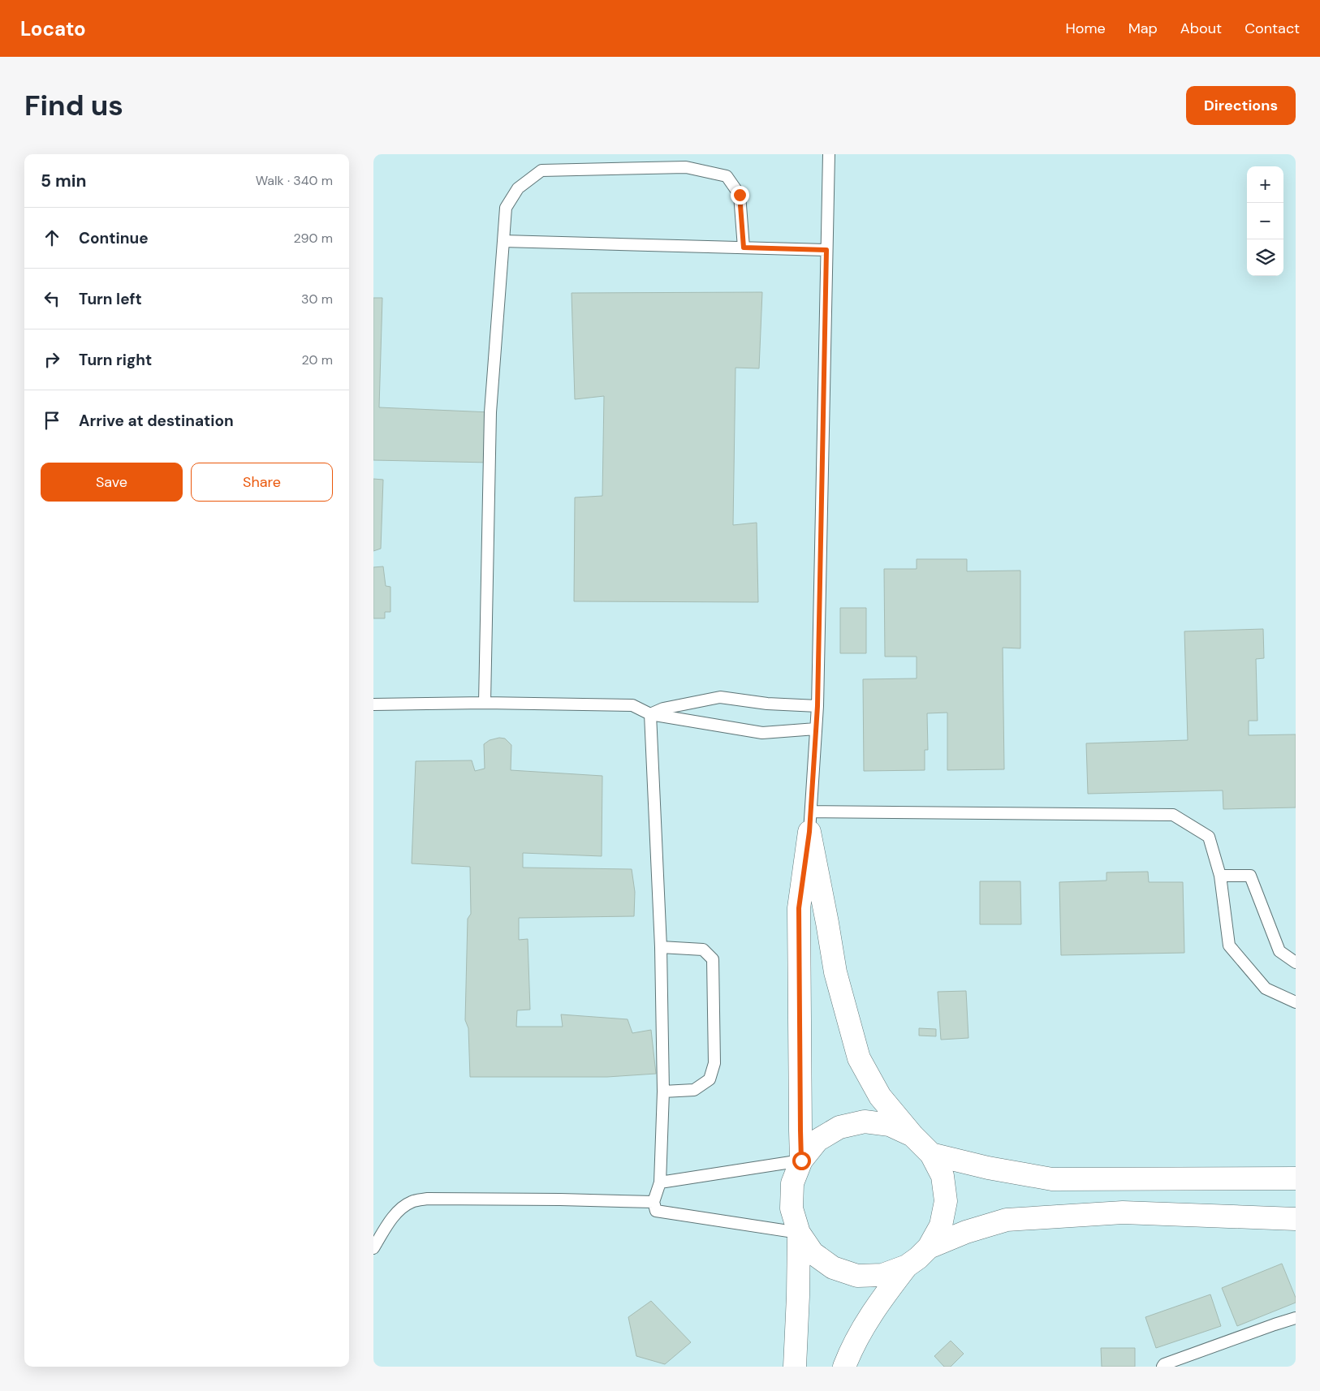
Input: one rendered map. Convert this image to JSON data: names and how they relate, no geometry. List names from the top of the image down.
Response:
{
  "page": {
    "header": "Locato",
    "nav": [
      "Home",
      "Map",
      "About",
      "Contact"
    ],
    "buttons": [
      "Directions",
      ["Save", "Share"]
    ],
    "title": "Find us",
    "heading": ["5 min", "Walk · 340 m"],
    "map_buttons": ["+", "−"],
    "list": [
      ["Continue", "290 m"],
      ["Turn left", "30 m"],
      ["Turn right", "20 m"],
      "Arrive at destination"
    ]
  }
}
